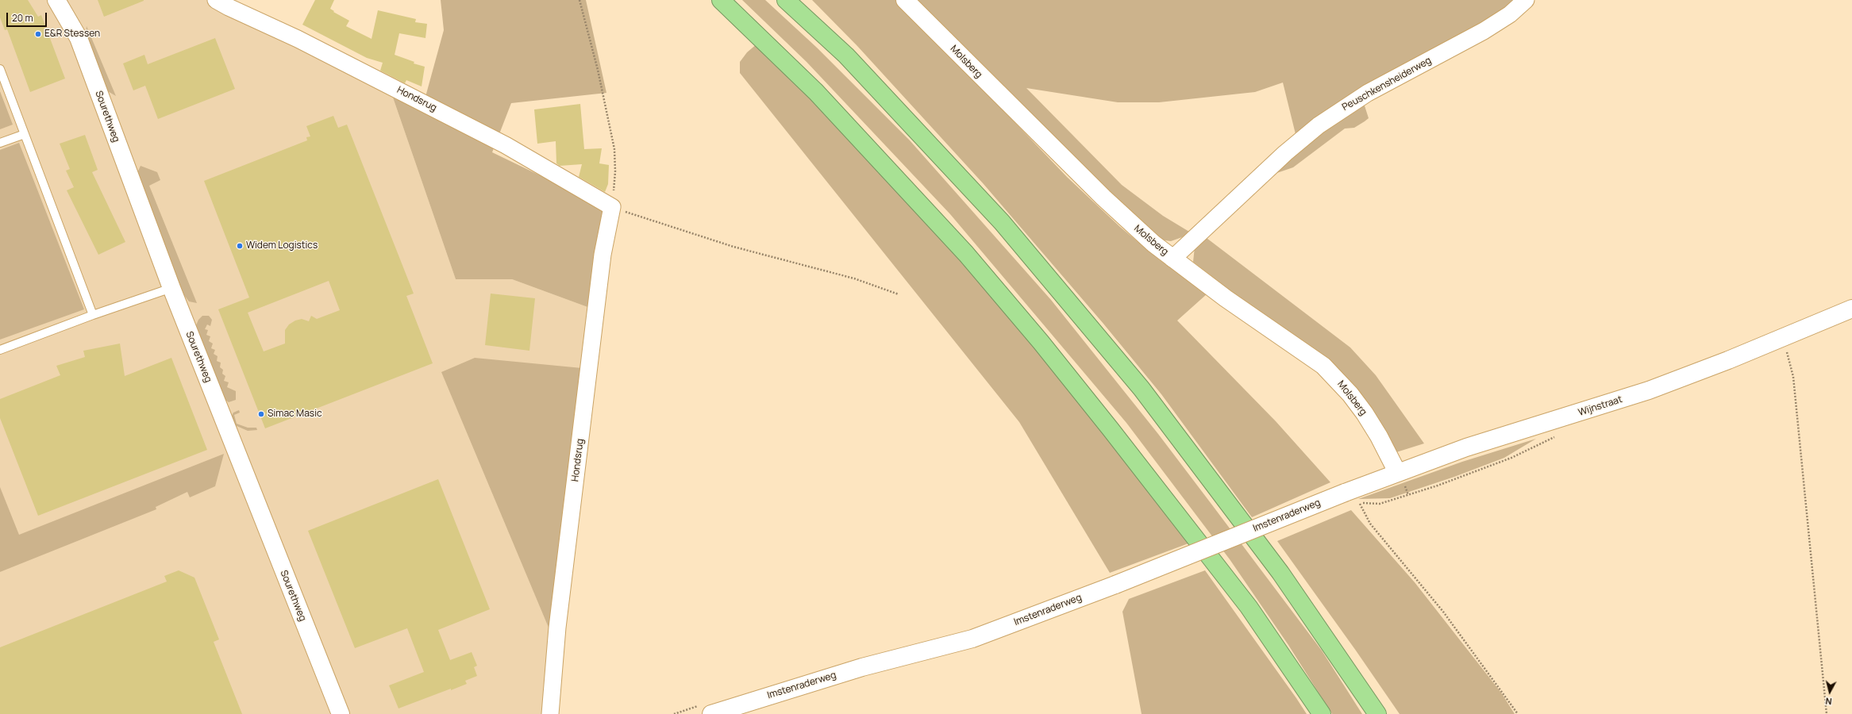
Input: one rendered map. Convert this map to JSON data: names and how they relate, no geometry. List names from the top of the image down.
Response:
{
  "streets": {
    "street": [
      "Molsberg",
      "Peuschkensheiderweg",
      "Hondsrug",
      "Sourethweg",
      "Wijnstraat",
      "Imstenraderweg"
    ]
  },
  "crossings": [
    ["Molsberg", "Peuschkensheiderweg"],
    ["Molsberg", "Wijnstraat"],
    ["Wijnstraat", "Imstenraderweg"]
  ],
  "places": ["E&R Stessen", "Widem Logistics", "Simac Masic"],
  "scale_bar": "20 m",
  "north": "bottom"
}
